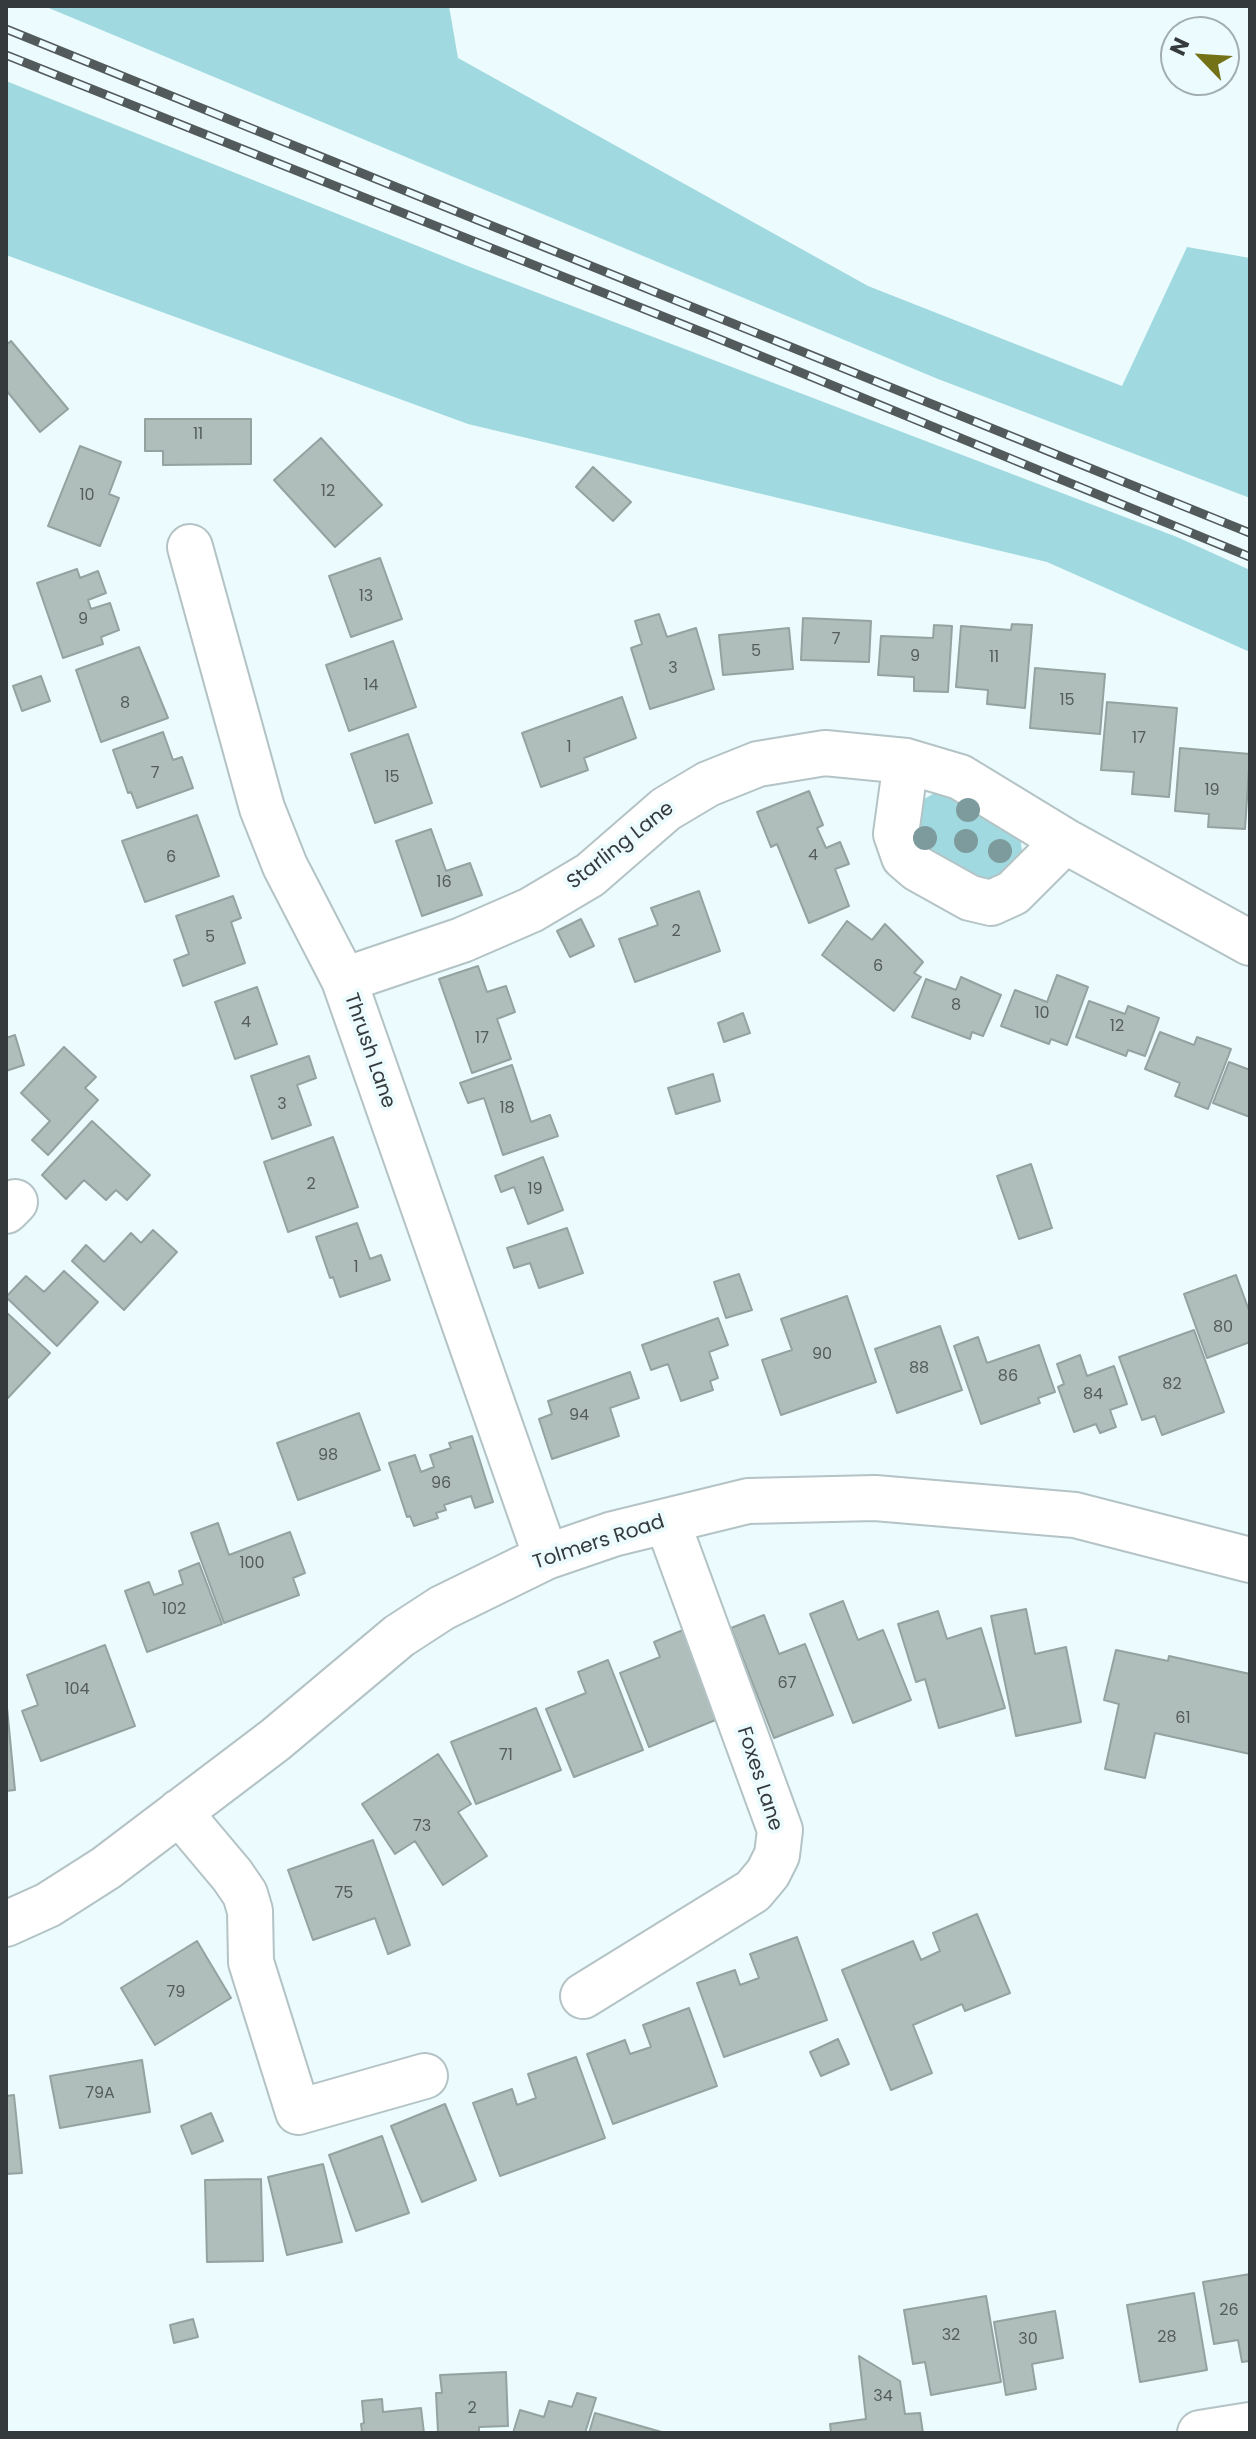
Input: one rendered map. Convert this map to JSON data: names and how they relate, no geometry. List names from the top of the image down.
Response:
{
  "streets": {
    "street": [
      "Starling Lane",
      "Thrush Lane",
      "Tolmers Road",
      "Foxes Lane"
    ]
  },
  "crossings": [
    ["Starling Lane", "Thrush Lane"],
    ["Thrush Lane", "Tolmers Road"],
    ["Tolmers Road", "Foxes Lane"]
  ],
  "house_numbers": [
    "11",
    "12",
    "10",
    "13",
    "9",
    "7",
    "5",
    "9",
    "11",
    "3",
    "14",
    "15",
    "8",
    "17",
    "1",
    "7",
    "15",
    "19",
    "4",
    "6",
    "16",
    "2",
    "5",
    "6",
    "8",
    "10",
    "4",
    "12",
    "17",
    "3",
    "18",
    "2",
    "19",
    "1",
    "80",
    "90",
    "88",
    "86",
    "82",
    "84",
    "94",
    "98",
    "96",
    "100",
    "102",
    "67",
    "104",
    "61",
    "71",
    "73",
    "75",
    "79",
    "79A",
    "26",
    "32",
    "28",
    "30",
    "34",
    "2"
  ],
  "north": "top left"
}
